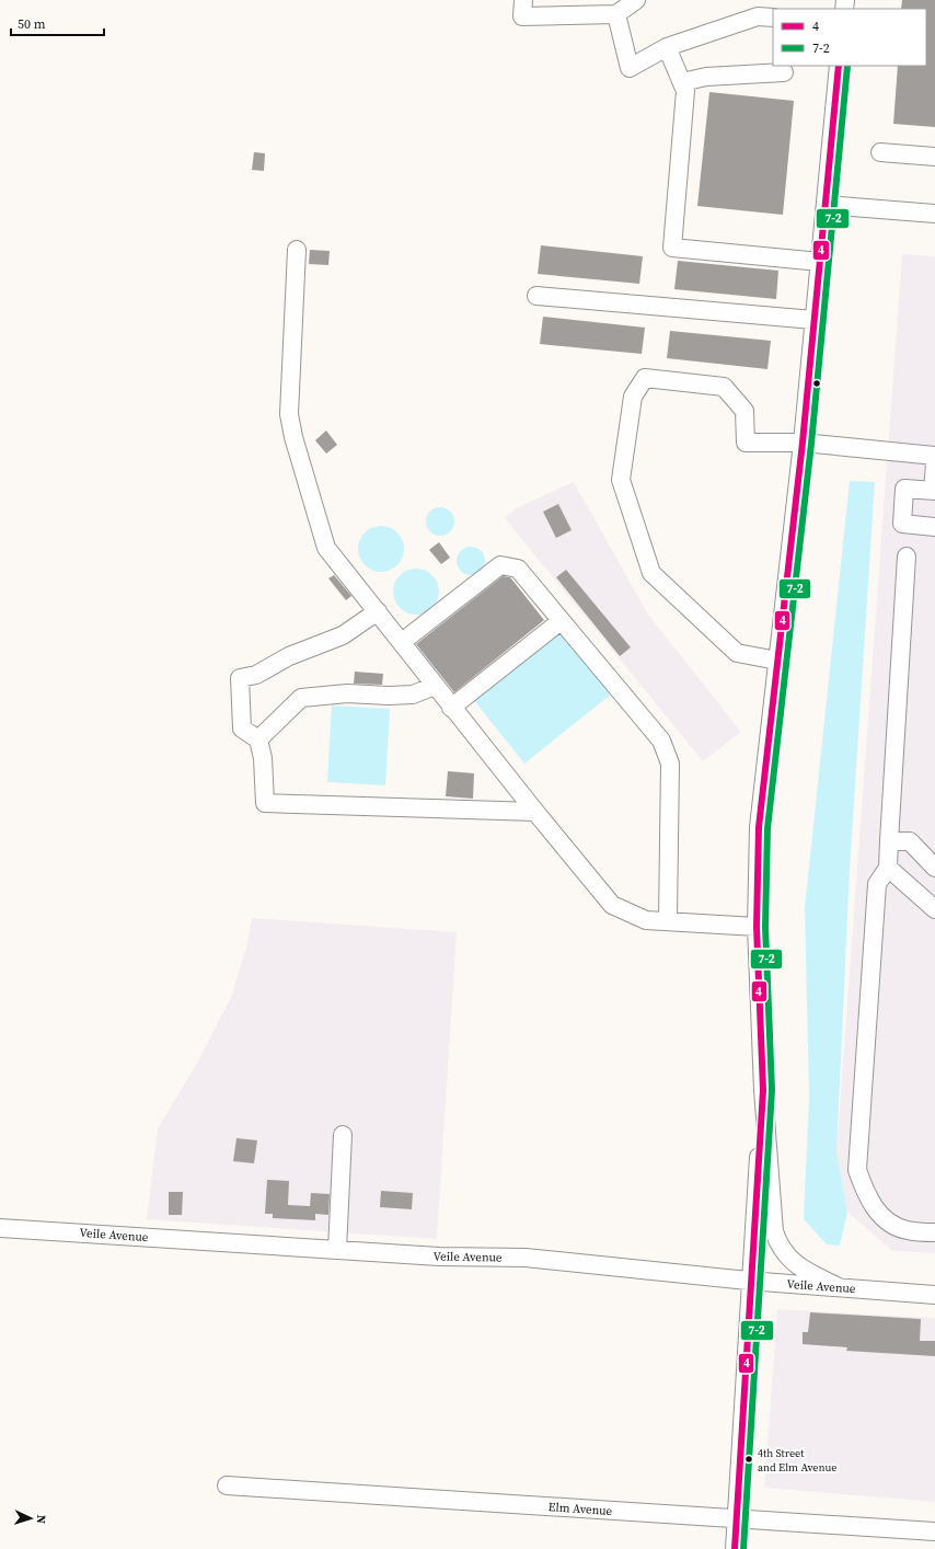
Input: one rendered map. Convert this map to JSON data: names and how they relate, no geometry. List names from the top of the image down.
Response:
{
  "streets": {
    "street": ["Veile Avenue", "Elm Avenue"]
  },
  "places": ["4th Street and Elm Avenue"],
  "lines": ["transit line 4", "transit line 7-2"],
  "legend": ["4", "7-2"],
  "scale_bar": "50 m",
  "north": "right"
}
